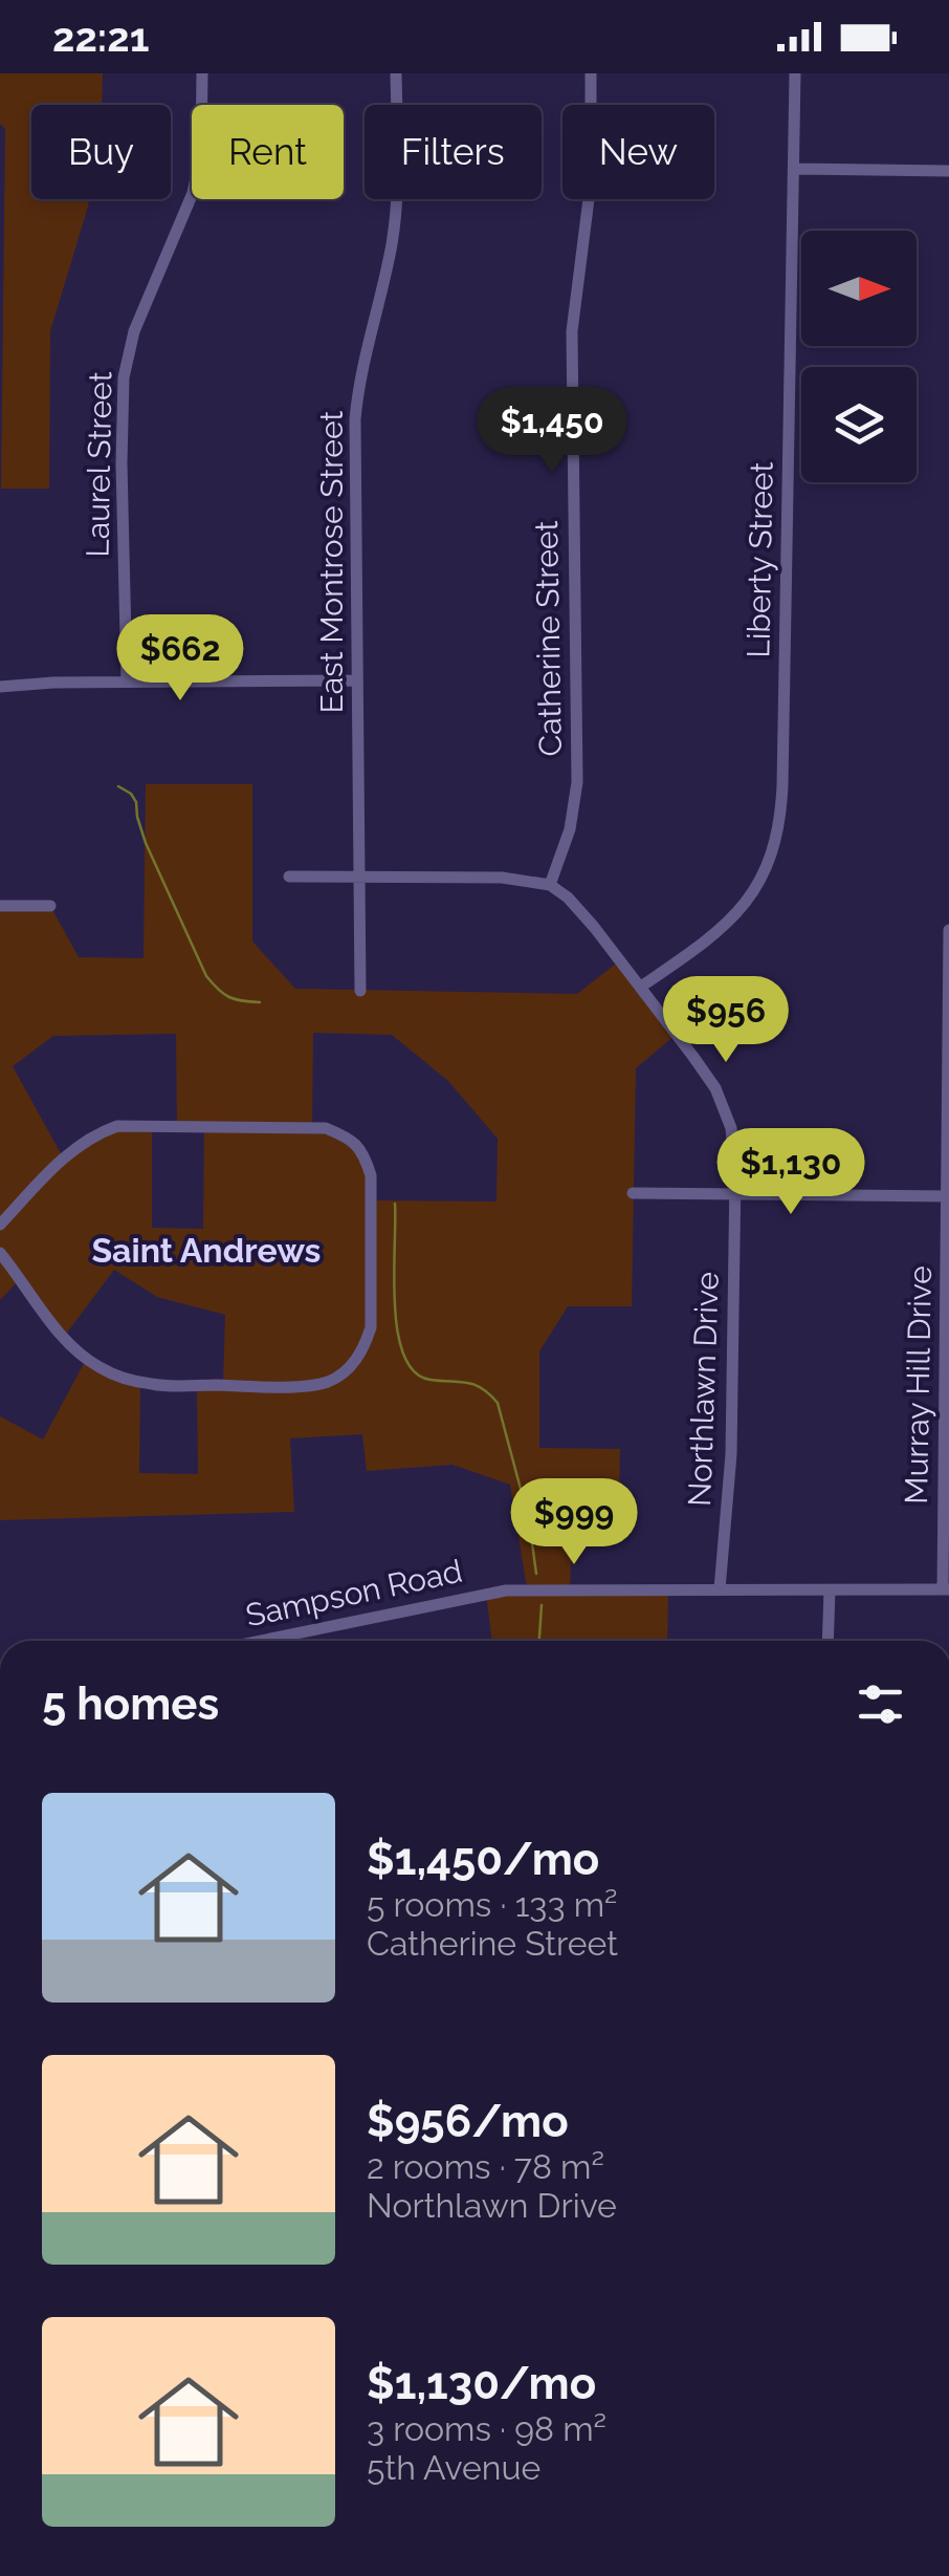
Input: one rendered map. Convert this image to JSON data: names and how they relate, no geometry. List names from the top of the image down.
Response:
{
  "streets": {
    "street": [
      "Laurel Street",
      "Liberty Street",
      "East Montrose Street",
      "Catherine Street",
      "Murray Hill Drive",
      "Northlawn Drive",
      "Sampson Road"
    ]
  },
  "crossings": [
    ["Liberty Street", "Northlawn Drive"],
    ["Catherine Street", "Northlawn Drive"],
    ["Murray Hill Drive", "Sampson Road"],
    ["Northlawn Drive", "Sampson Road"]
  ],
  "districts": ["Saint Andrews"],
  "north": "right",
  "page": {
    "status": "22:21",
    "chip": [
      "Buy",
      "Rent",
      "Filters",
      "New"
    ],
    "price": [
      "$1,450",
      "$662",
      "$956",
      "$1,130",
      "$999"
    ],
    "heading": "5 homes",
    "list": [
      {
        "name": "$1,450/mo",
        "note": "5 rooms · 133 m² · Catherine Street"
      },
      {
        "name": "$956/mo",
        "note": "2 rooms · 78 m² · Northlawn Drive"
      },
      {
        "name": "$1,130/mo",
        "note": "3 rooms · 98 m² · 5th Avenue"
      }
    ]
  }
}
